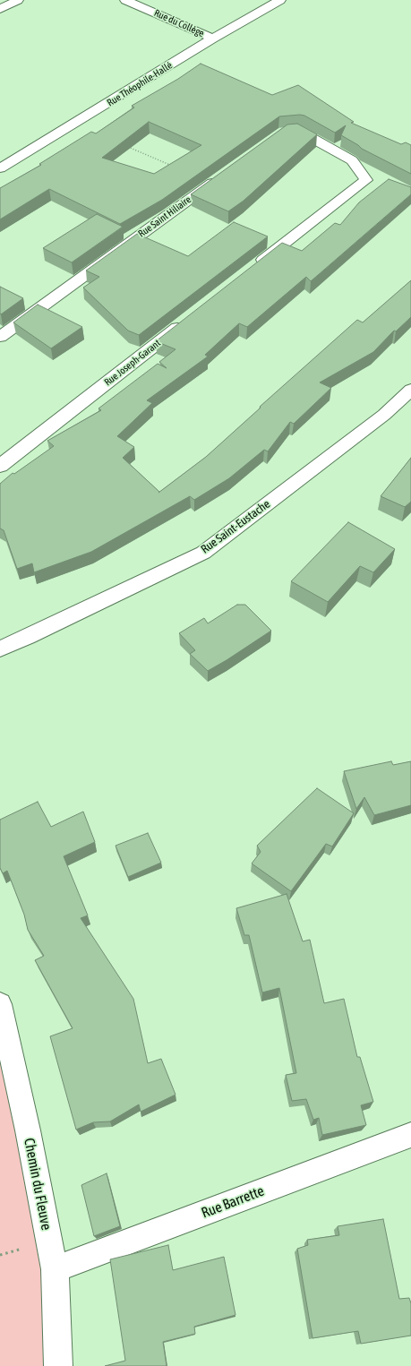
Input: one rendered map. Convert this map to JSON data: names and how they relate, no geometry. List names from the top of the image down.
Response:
{
  "streets": {
    "street": [
      "Rue du Collège",
      "Rue Théophile-Hallé",
      "Rue Saint Hiliaire",
      "Rue Joseph-Garant",
      "Rue Saint-Eustache",
      "Chemin du Fleuve",
      "Rue Barrette"
    ]
  },
  "crossings": [
    ["Rue du Collège", "Rue Théophile-Hallé"],
    ["Chemin du Fleuve", "Rue Barrette"]
  ]
}
